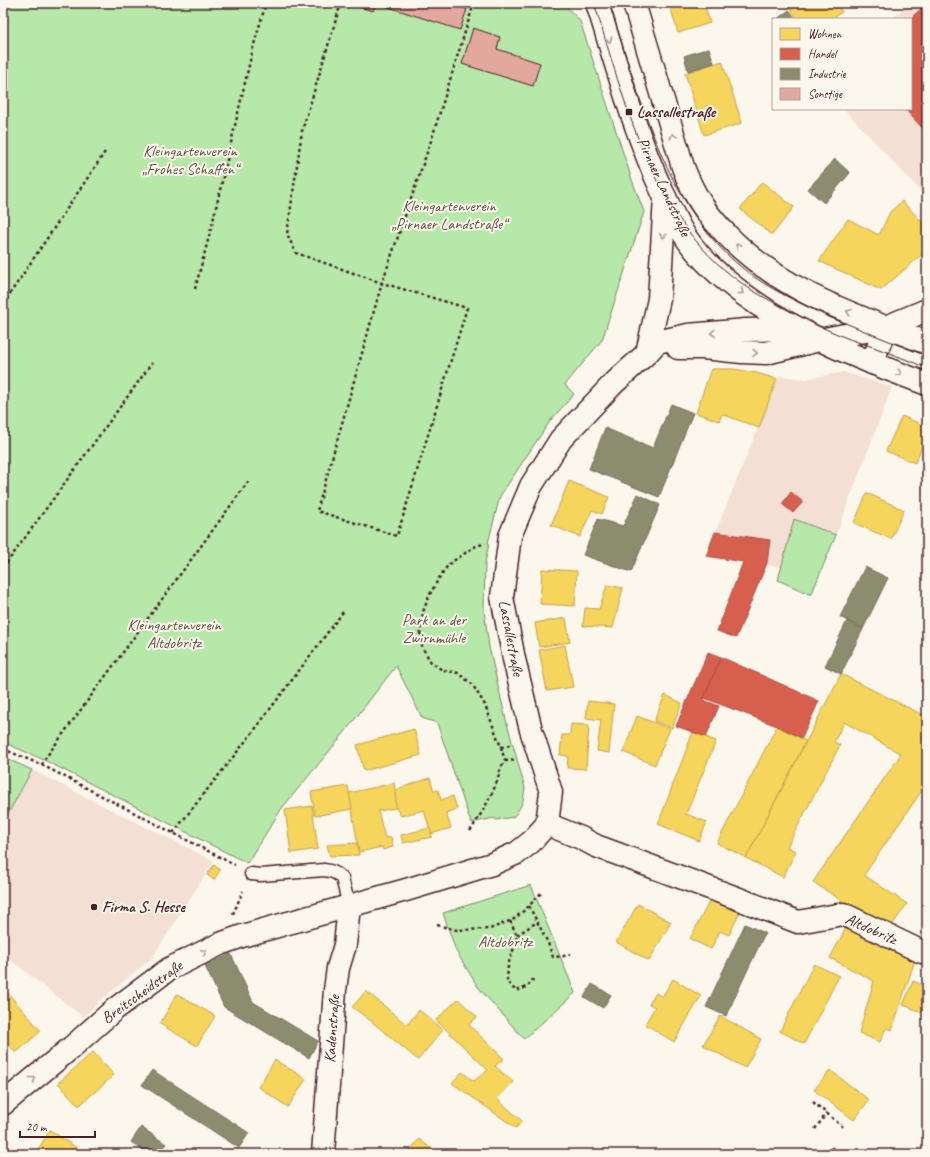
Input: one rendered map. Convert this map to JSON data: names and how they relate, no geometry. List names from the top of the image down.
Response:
{
  "streets": {
    "street": [
      "Pirnaer Landstraße",
      "Lassallestraße",
      "Altdobritz",
      "Breitscheidstraße",
      "Kadenstraße"
    ]
  },
  "crossings": [
    ["Lassallestraße", "Altdobritz"],
    ["Breitscheidstraße", "Kadenstraße"]
  ],
  "one_way": ["Breitscheidstraße"],
  "parks": [
    "Kleingartenverein „Frohes Schaffen“",
    "Kleingartenverein „Pirnaer Landstraße“",
    "Park an der Zwirnmühle",
    "Kleingartenverein Altdobritz",
    "Altdobritz"
  ],
  "places": {
    "transit": ["Lassallestraße"],
    "other": ["Firma S. Hesse"]
  },
  "legend": [
    "Wohnen",
    "Handel",
    "Industrie",
    "Sonstige"
  ],
  "scale_bar": "20 m"
}
